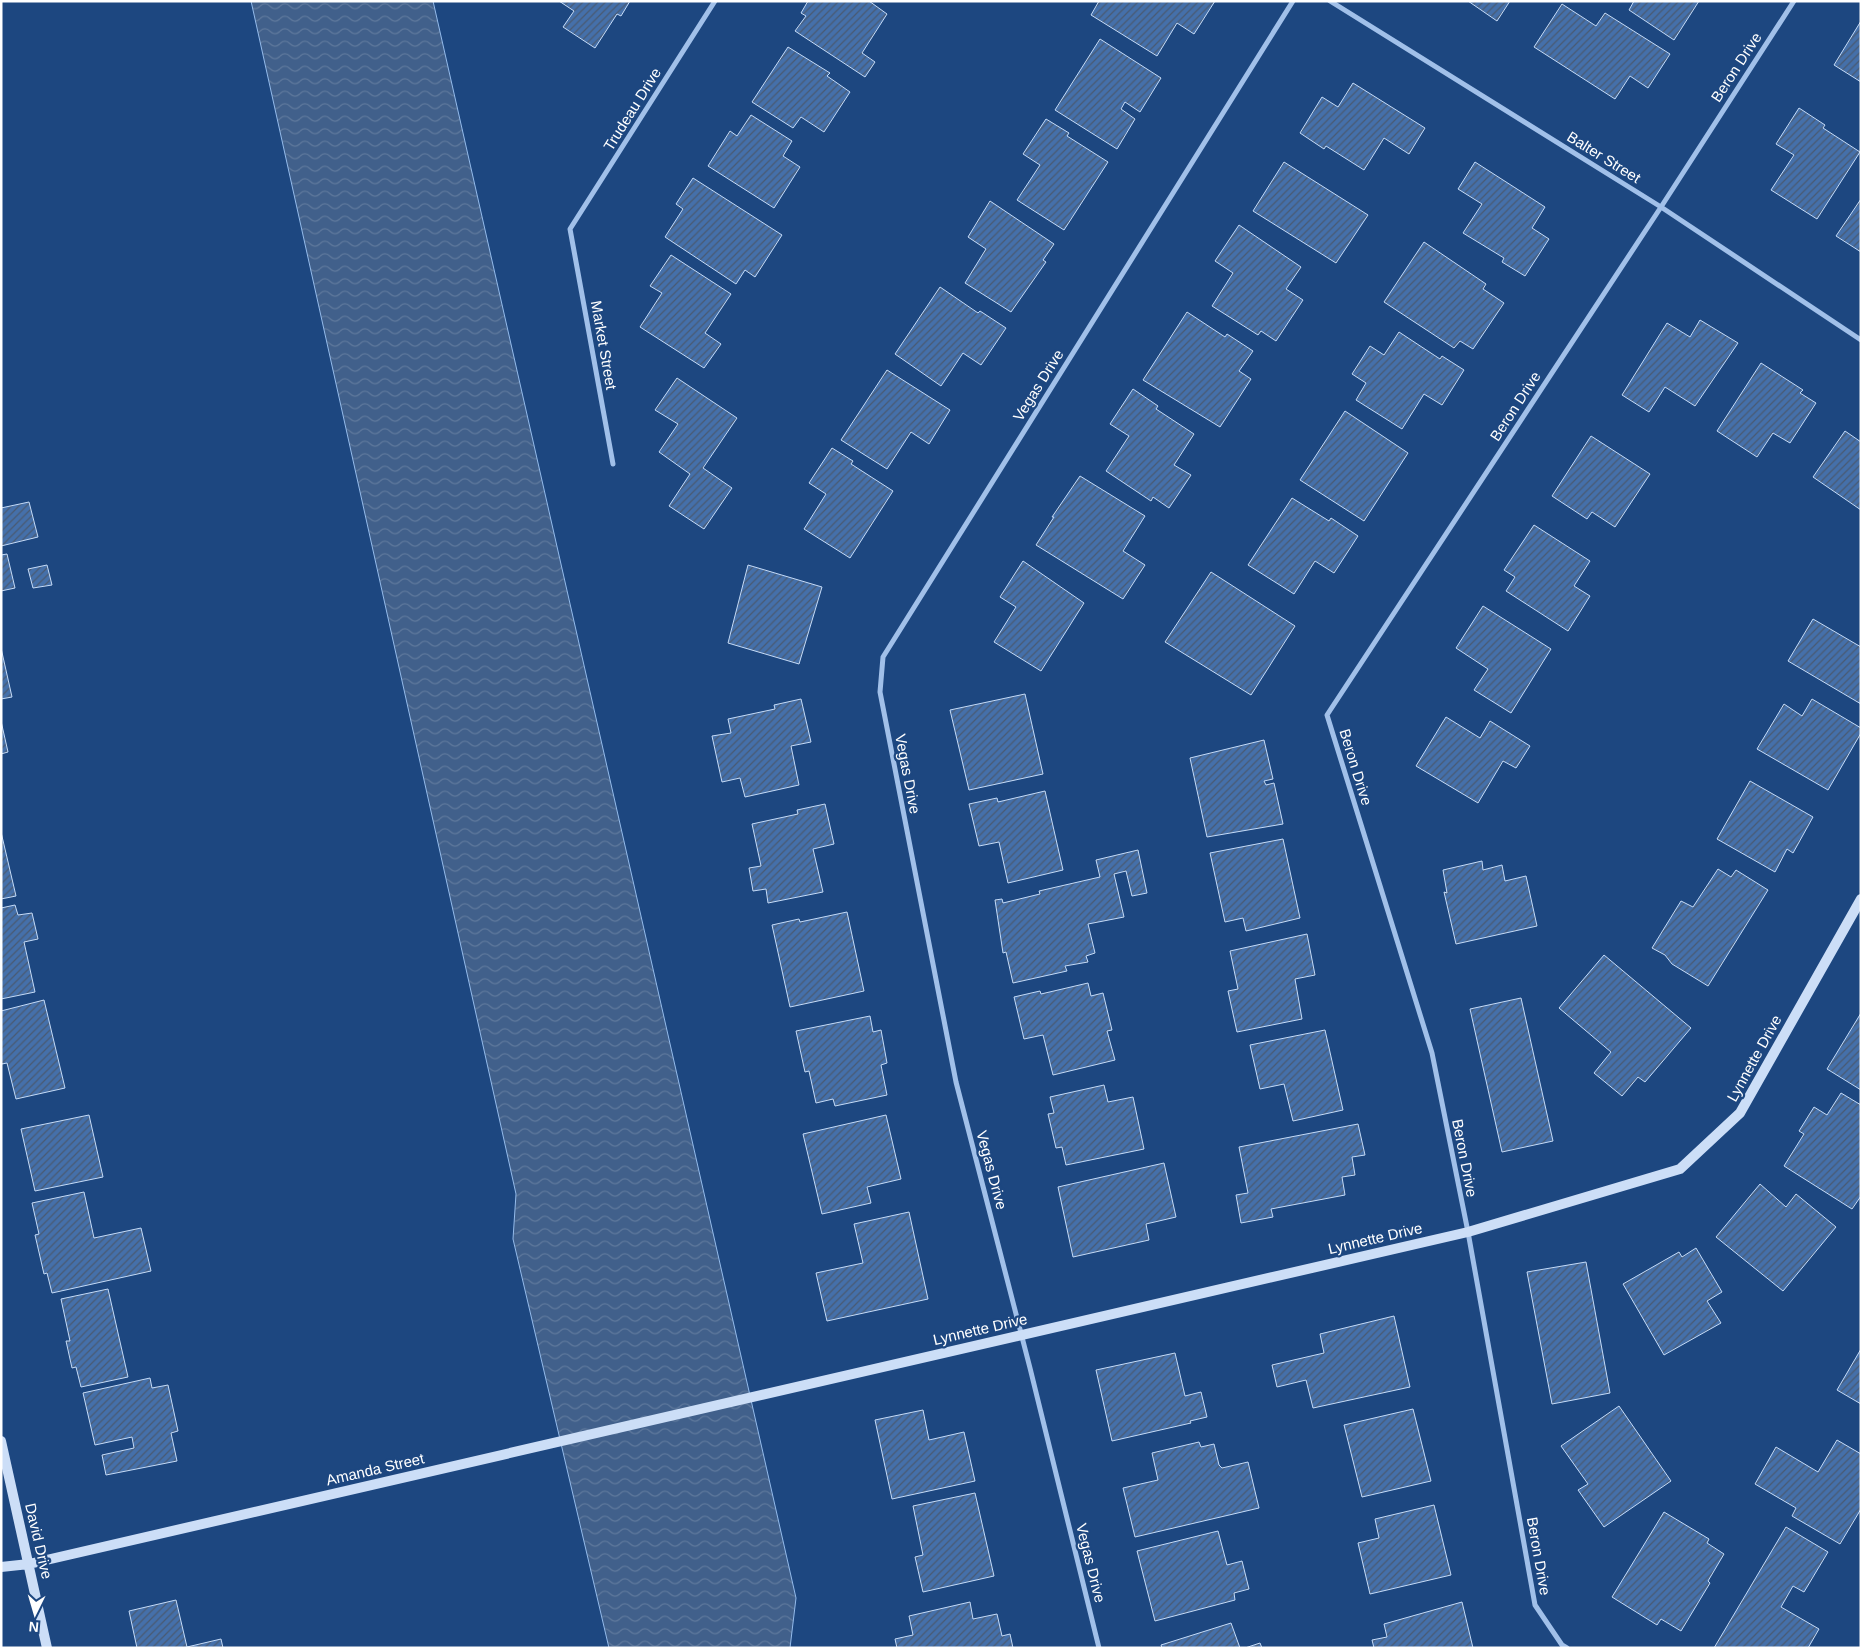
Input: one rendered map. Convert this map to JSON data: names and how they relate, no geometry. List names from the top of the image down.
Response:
{
  "streets": {
    "street": [
      "Beron Drive",
      "Trudeau Drive",
      "Balter Street",
      "Market Street",
      "Vegas Drive",
      "Lynnette Drive",
      "Amanda Street",
      "David Drive"
    ]
  },
  "crossings": [
    ["Beron Drive", "Balter Street"],
    ["Beron Drive", "Lynnette Drive"],
    ["Trudeau Drive", "Market Street"],
    ["Vegas Drive", "Lynnette Drive"],
    ["Lynnette Drive", "Amanda Street"],
    ["Amanda Street", "David Drive"]
  ],
  "north": "bottom"
}
